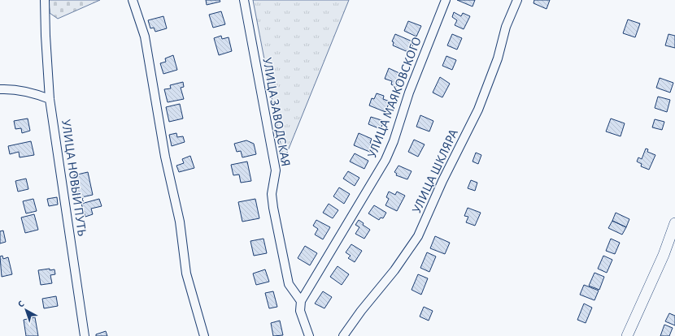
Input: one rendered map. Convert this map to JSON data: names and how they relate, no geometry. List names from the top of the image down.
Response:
{
  "streets": {
    "street": [
      "УЛИЦА МАЯКОВСКОГО",
      "УЛИЦА ЗАВОДСКАЯ",
      "УЛИЦА ШКЛЯРА",
      "УЛИЦА НОВЫЙ ПУТЬ"
    ]
  },
  "crossings": [
    ["УЛИЦА МАЯКОВСКОГО", "УЛИЦА ЗАВОДСКАЯ"]
  ],
  "north": "top left"
}
